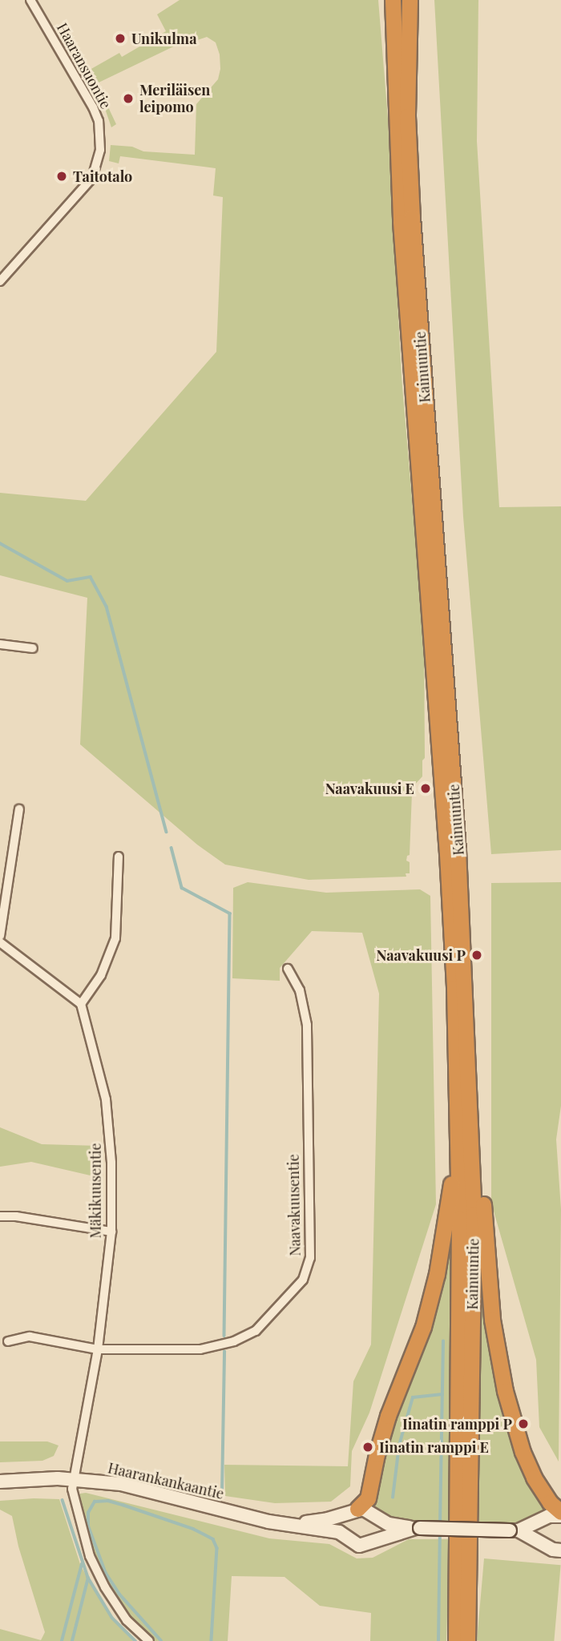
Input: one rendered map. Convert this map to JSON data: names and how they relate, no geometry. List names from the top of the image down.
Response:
{
  "streets": {
    "highway": ["Kainuuntie"],
    "street": [
      "Haaransuontie",
      "Mäkikuusentie",
      "Naavakuusentie",
      "Haarankankaantie"
    ]
  },
  "crossings": [
    ["Mäkikuusentie", "Naavakuusentie"],
    ["Mäkikuusentie", "Haarankankaantie"]
  ],
  "places": [
    "Unikulma",
    "Meriläisen leipomo",
    "Taitotalo",
    "Naavakuusi E",
    "Naavakuusi P",
    "Iinatin ramppi P",
    "Iinatin ramppi E"
  ]
}
